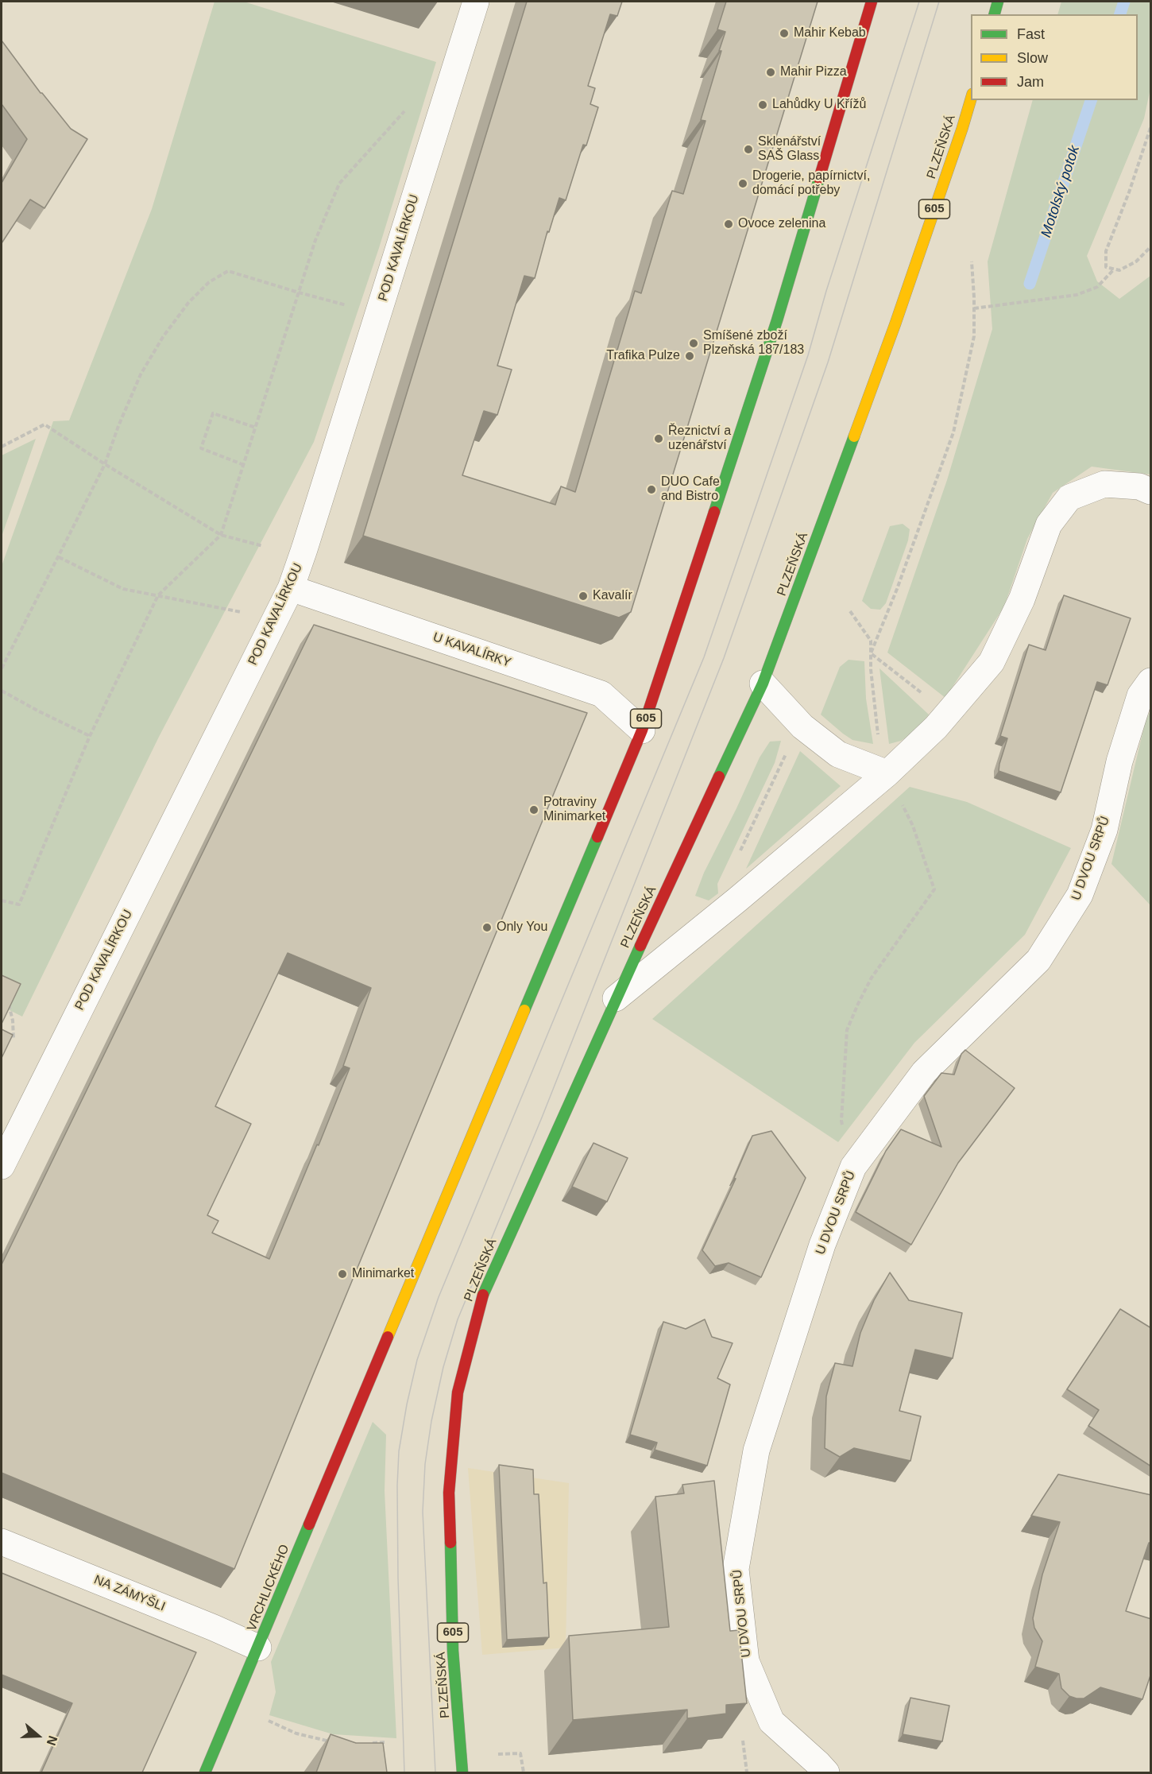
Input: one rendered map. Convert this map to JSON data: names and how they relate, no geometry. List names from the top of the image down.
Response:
{
  "streets": {
    "main road": ["PLZEŇSKÁ", "605", "VRCHLICKÉHO"],
    "street": [
      "POD KAVALÍRKOU",
      "U KAVALÍRKY",
      "U DVOU SRPŮ",
      "NA ZÁMYŠLI"
    ]
  },
  "crossings": [
    ["605", "U KAVALÍRKY"],
    ["605", "VRCHLICKÉHO"],
    ["POD KAVALÍRKOU", "U KAVALÍRKY"],
    ["U KAVALÍRKY", "VRCHLICKÉHO"],
    ["VRCHLICKÉHO", "NA ZÁMYŠLI"]
  ],
  "water": ["Motolský potok"],
  "places": [
    "Mahir Kebab",
    "Mahir Pizza",
    "Lahůdky U Křížů",
    "Sklenářství SAŠ Glass",
    "Drogerie, papírnictví, domácí potřeby",
    "Ovoce zelenina",
    "Smíšené zboží Plzeňská 187/183",
    "Trafika Pulze",
    "Řeznictví a uzenářství",
    "DUO Cafe and Bistro",
    "Kavalír",
    "Potraviny Minimarket",
    "Only You",
    "Minimarket"
  ],
  "legend": ["Fast", "Slow", "Jam"],
  "north": "right"
}
